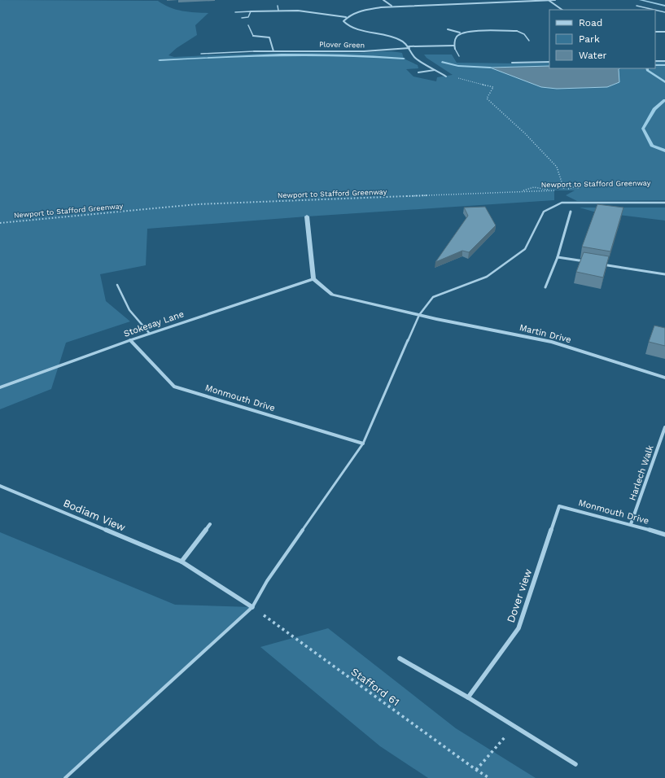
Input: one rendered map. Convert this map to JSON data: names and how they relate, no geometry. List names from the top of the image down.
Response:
{
  "streets": {
    "street": [
      "Plover Green",
      "Stokesay Lane",
      "Martin Drive",
      "Monmouth Drive",
      "Harlech Walk",
      "Bodiam View",
      "Dover view"
    ],
    "path": ["Newport to Stafford Greenway", "Stafford 61"]
  },
  "crossings": [
    ["Stokesay Lane", "Martin Drive"],
    ["Stokesay Lane", "Monmouth Drive"],
    ["Monmouth Drive", "Harlech Walk"],
    ["Monmouth Drive", "Dover view"],
    ["Bodiam View", "Stafford 61"]
  ],
  "legend": ["Road", "Park", "Water"]
}
